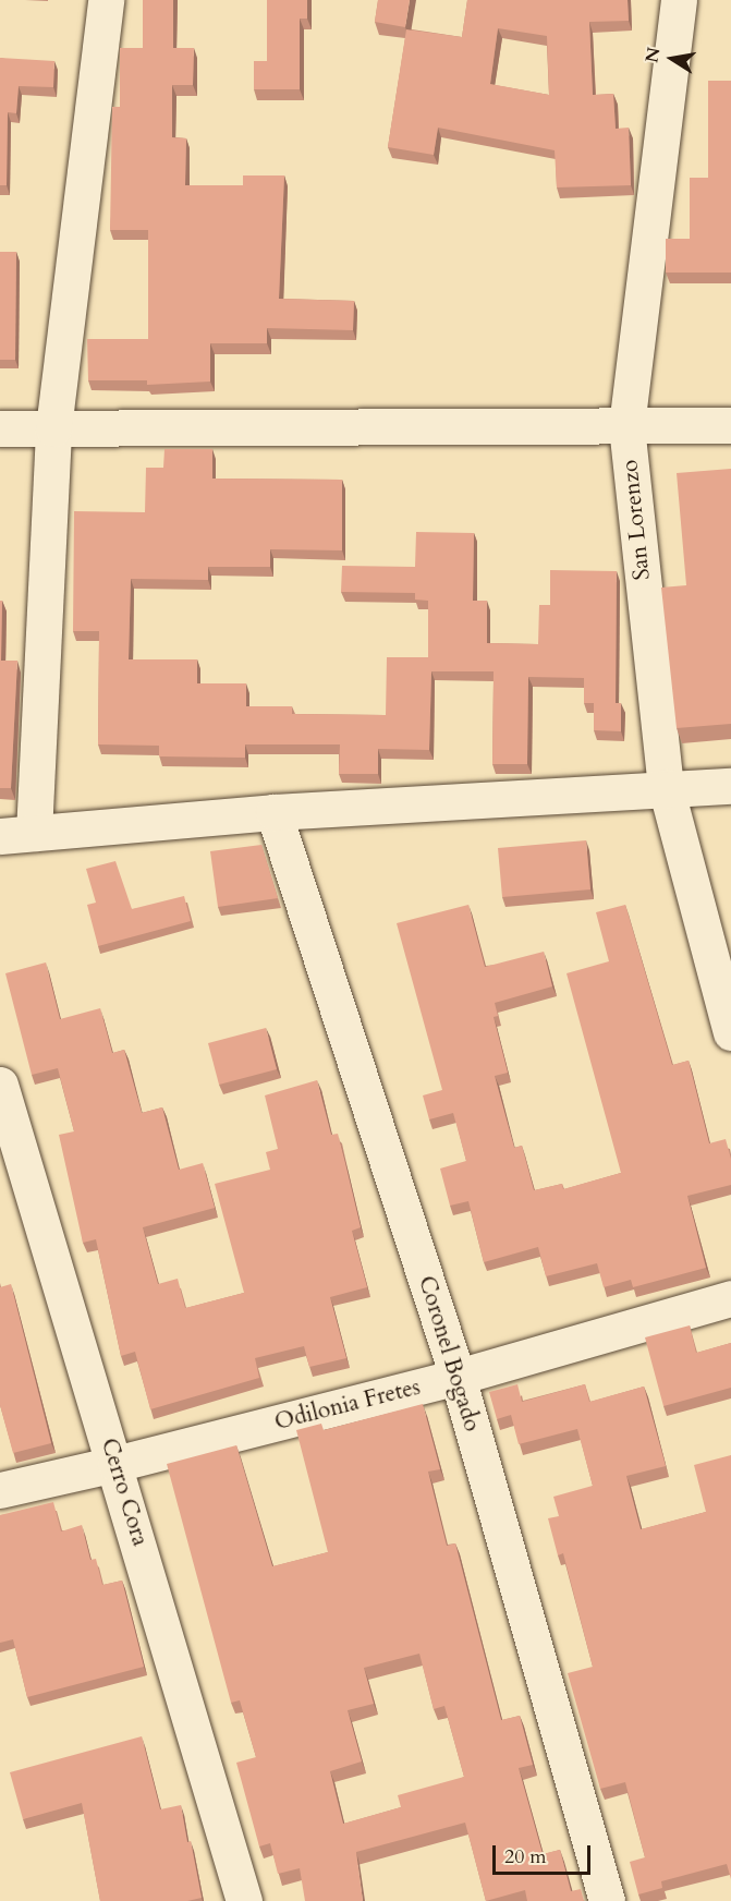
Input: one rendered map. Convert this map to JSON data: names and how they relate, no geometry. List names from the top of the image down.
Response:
{
  "streets": {
    "street": [
      "San Lorenzo",
      "Coronel Bogado",
      "Odilonia Fretes",
      "Cerro Cora"
    ]
  },
  "crossings": [
    ["Coronel Bogado", "Odilonia Fretes"],
    ["Odilonia Fretes", "Cerro Cora"]
  ],
  "scale_bar": "20 m",
  "north": "left"
}
